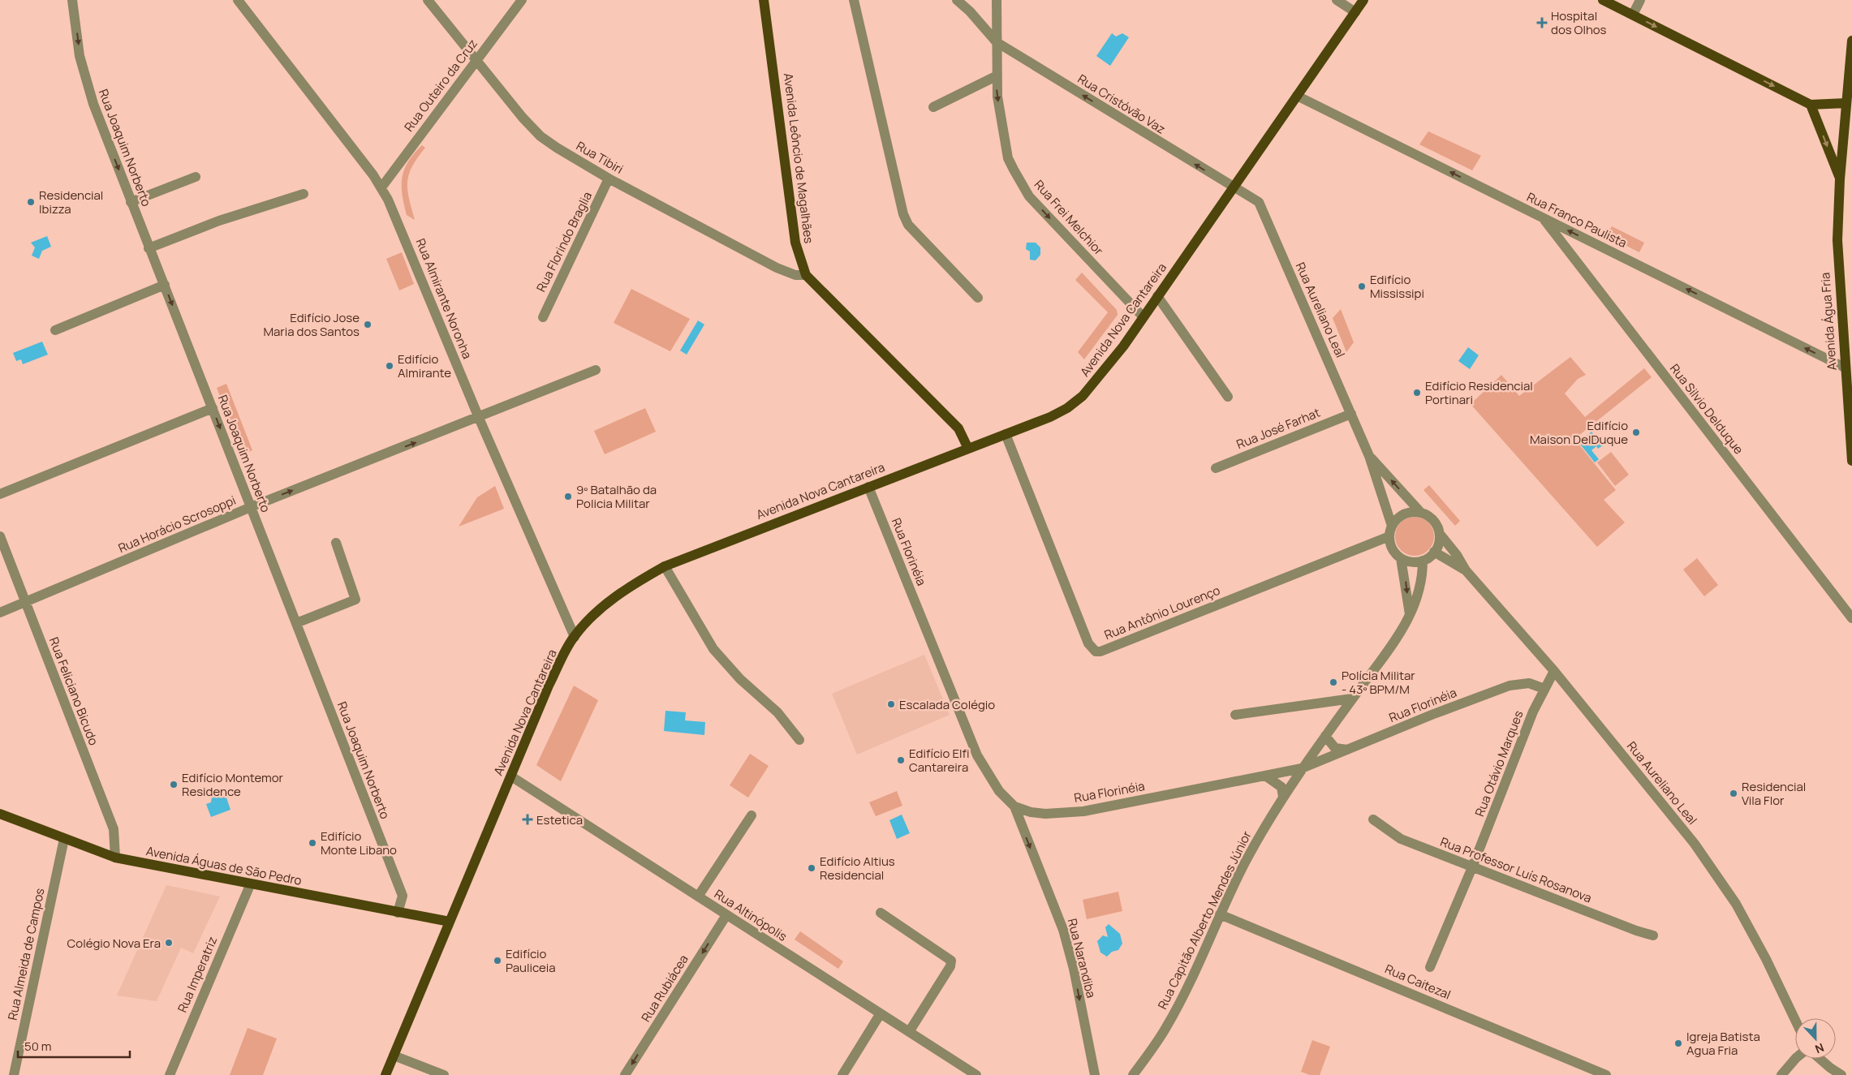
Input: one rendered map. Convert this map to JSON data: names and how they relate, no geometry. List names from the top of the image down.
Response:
{
  "streets": {
    "main road": [
      "Avenida Leôncio de Magalhães",
      "Avenida Nova Cantareira",
      "Avenida Água Fria",
      "Avenida Águas de São Pedro"
    ],
    "street": [
      "Rua Outeiro da Cruz",
      "Rua Cristóvão Vaz",
      "Rua Joaquim Norberto",
      "Rua Tibiri",
      "Rua Frei Melchior",
      "Rua Franco Paulista",
      "Rua Florindo Braglia",
      "Rua Almirante Noronha",
      "Rua Aureliano Leal",
      "Rua Silvio Delduque",
      "Rua José Farhat",
      "Rua Horácio Scrosoppi",
      "Rua Florinéia",
      "Rua Antônio Lourenço",
      "Rua Feliciano Bicudo",
      "Rua Otávio Marques",
      "Rua Professor Luís Rosanova",
      "Rua Altinópolis",
      "Rua Capitão Alberto Mendes Júnior",
      "Rua Almeida de Campos",
      "Rua Narandiba",
      "Rua Imperatriz",
      "Rua Caitezal",
      "Rua Rubiácea"
    ]
  },
  "crossings": [
    ["Rua Outeiro da Cruz", "Rua Tibiri"],
    ["Rua Outeiro da Cruz", "Rua Almirante Noronha"],
    ["Rua Cristóvão Vaz", "Rua Frei Melchior"],
    ["Rua Cristóvão Vaz", "Rua Aureliano Leal"],
    ["Rua Cristóvão Vaz", "Avenida Nova Cantareira"],
    ["Rua Joaquim Norberto", "Rua Horácio Scrosoppi"],
    ["Rua Joaquim Norberto", "Avenida Águas de São Pedro"],
    ["Rua Tibiri", "Avenida Leôncio de Magalhães"],
    ["Rua Tibiri", "Rua Florindo Braglia"],
    ["Avenida Leôncio de Magalhães", "Avenida Nova Cantareira"],
    ["Rua Frei Melchior", "Avenida Nova Cantareira"],
    ["Rua Franco Paulista", "Avenida Nova Cantareira"],
    ["Rua Franco Paulista", "Avenida Água Fria"],
    ["Rua Franco Paulista", "Rua Silvio Delduque"],
    ["Rua Almirante Noronha", "Avenida Nova Cantareira"],
    ["Rua Almirante Noronha", "Rua Horácio Scrosoppi"],
    ["Rua Aureliano Leal", "Avenida Nova Cantareira"],
    ["Rua Aureliano Leal", "Rua José Farhat"],
    ["Rua Aureliano Leal", "Rua Antônio Lourenço"],
    ["Rua Aureliano Leal", "Rua Otávio Marques"],
    ["Rua Aureliano Leal", "Rua Capitão Alberto Mendes Júnior"],
    ["Avenida Nova Cantareira", "Rua Florinéia"],
    ["Avenida Nova Cantareira", "Rua Antônio Lourenço"],
    ["Avenida Nova Cantareira", "Avenida Águas de São Pedro"],
    ["Avenida Nova Cantareira", "Rua Altinópolis"],
    ["Rua Horácio Scrosoppi", "Rua Feliciano Bicudo"],
    ["Rua Florinéia", "Rua Otávio Marques"],
    ["Rua Florinéia", "Rua Capitão Alberto Mendes Júnior"],
    ["Rua Florinéia", "Rua Narandiba"],
    ["Rua Antônio Lourenço", "Rua Capitão Alberto Mendes Júnior"],
    ["Rua Feliciano Bicudo", "Avenida Águas de São Pedro"],
    ["Rua Otávio Marques", "Rua Professor Luís Rosanova"],
    ["Avenida Águas de São Pedro", "Rua Almeida de Campos"],
    ["Avenida Águas de São Pedro", "Rua Imperatriz"],
    ["Rua Altinópolis", "Rua Rubiácea"],
    ["Rua Capitão Alberto Mendes Júnior", "Rua Caitezal"]
  ],
  "one_way": [
    "Rua Cristóvão Vaz",
    "Rua Joaquim Norberto",
    "Rua Frei Melchior",
    "Rua Franco Paulista",
    "Rua Horácio Scrosoppi",
    "Rua Narandiba",
    "Rua Rubiácea"
  ],
  "places": {
    "health": ["Hospital dos Olhos", "Estetica"],
    "other": [
      "Residencial Ibizza",
      "Edifício Mississipi",
      "Edifício Jose Maria dos Santos",
      "Edifício Almirante",
      "Edifício Residencial Portinari",
      "Edifício Maison DelDuque",
      "9º Batalhão da Policia Militar",
      "Polícia Militar - 43º BPM/M",
      "Escalada Colégio",
      "Edifício Elfi Cantareira",
      "Edifício Montemor Residence",
      "Residencial Vila Flor",
      "Edifício Monte Libano",
      "Edifício Altius Residencial",
      "Colégio Nova Era",
      "Edifício Pauliceia",
      "Igreja Batista Agua Fria"
    ]
  },
  "scale_bar": "50 m",
  "north": "bottom"
}
